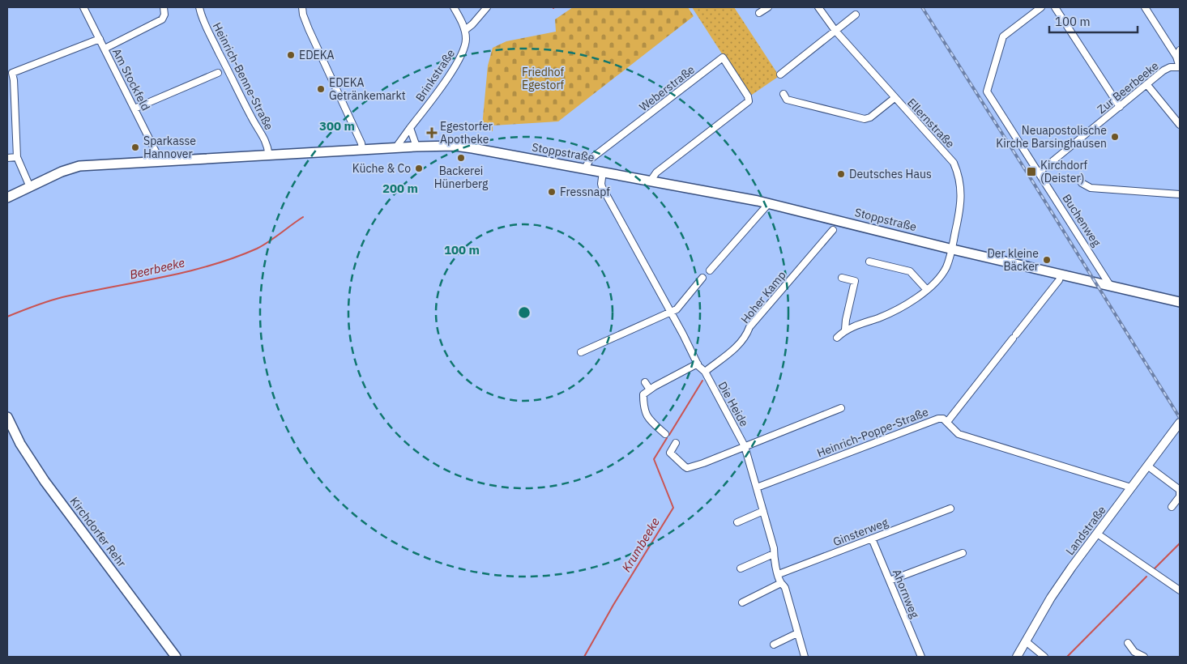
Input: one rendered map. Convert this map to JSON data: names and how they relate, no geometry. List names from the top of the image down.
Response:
{
  "streets": {
    "main road": ["Stoppstraße", "Kirchdorfer Rehr"],
    "street": [
      "Brinkstraße",
      "Heinrich-Benne-Straße",
      "Am Stockfeld",
      "Zur Beerbeeke",
      "Weberstraße",
      "Ellernstraße",
      "Buchenweg",
      "Hoher Kamp",
      "Die Heide",
      "Heinrich-Poppe-Straße",
      "Landstraße",
      "Ginsterweg",
      "Ahornweg"
    ]
  },
  "crossings": [
    ["Brinkstraße", "Stoppstraße"],
    ["Heinrich-Benne-Straße", "Stoppstraße"],
    ["Am Stockfeld", "Stoppstraße"],
    ["Zur Beerbeeke", "Buchenweg"],
    ["Weberstraße", "Stoppstraße"],
    ["Ellernstraße", "Stoppstraße"],
    ["Stoppstraße", "Buchenweg"],
    ["Stoppstraße", "Die Heide"],
    ["Hoher Kamp", "Die Heide"],
    ["Die Heide", "Heinrich-Poppe-Straße"],
    ["Die Heide", "Ginsterweg"],
    ["Ginsterweg", "Ahornweg"]
  ],
  "water": ["Beerbeeke", "Krumbeeke"],
  "parks": ["Friedhof Egestorf"],
  "places": {
    "other": [
      "EDEKA",
      "EDEKA Getränkemarkt",
      "Neuapostolische Kirche Barsinghausen",
      "Sparkasse Hannover",
      "Backerei Hünerberg",
      "Küche & Co",
      "Deutsches Haus",
      "Fressnapf",
      "Der kleine Bäcker"
    ],
    "health": ["Egestorfer Apotheke"],
    "transit": ["Kirchdorf (Deister)"]
  },
  "scale_bar": "100 m",
  "rings": ["300 m", "200 m", "100 m"]
}
